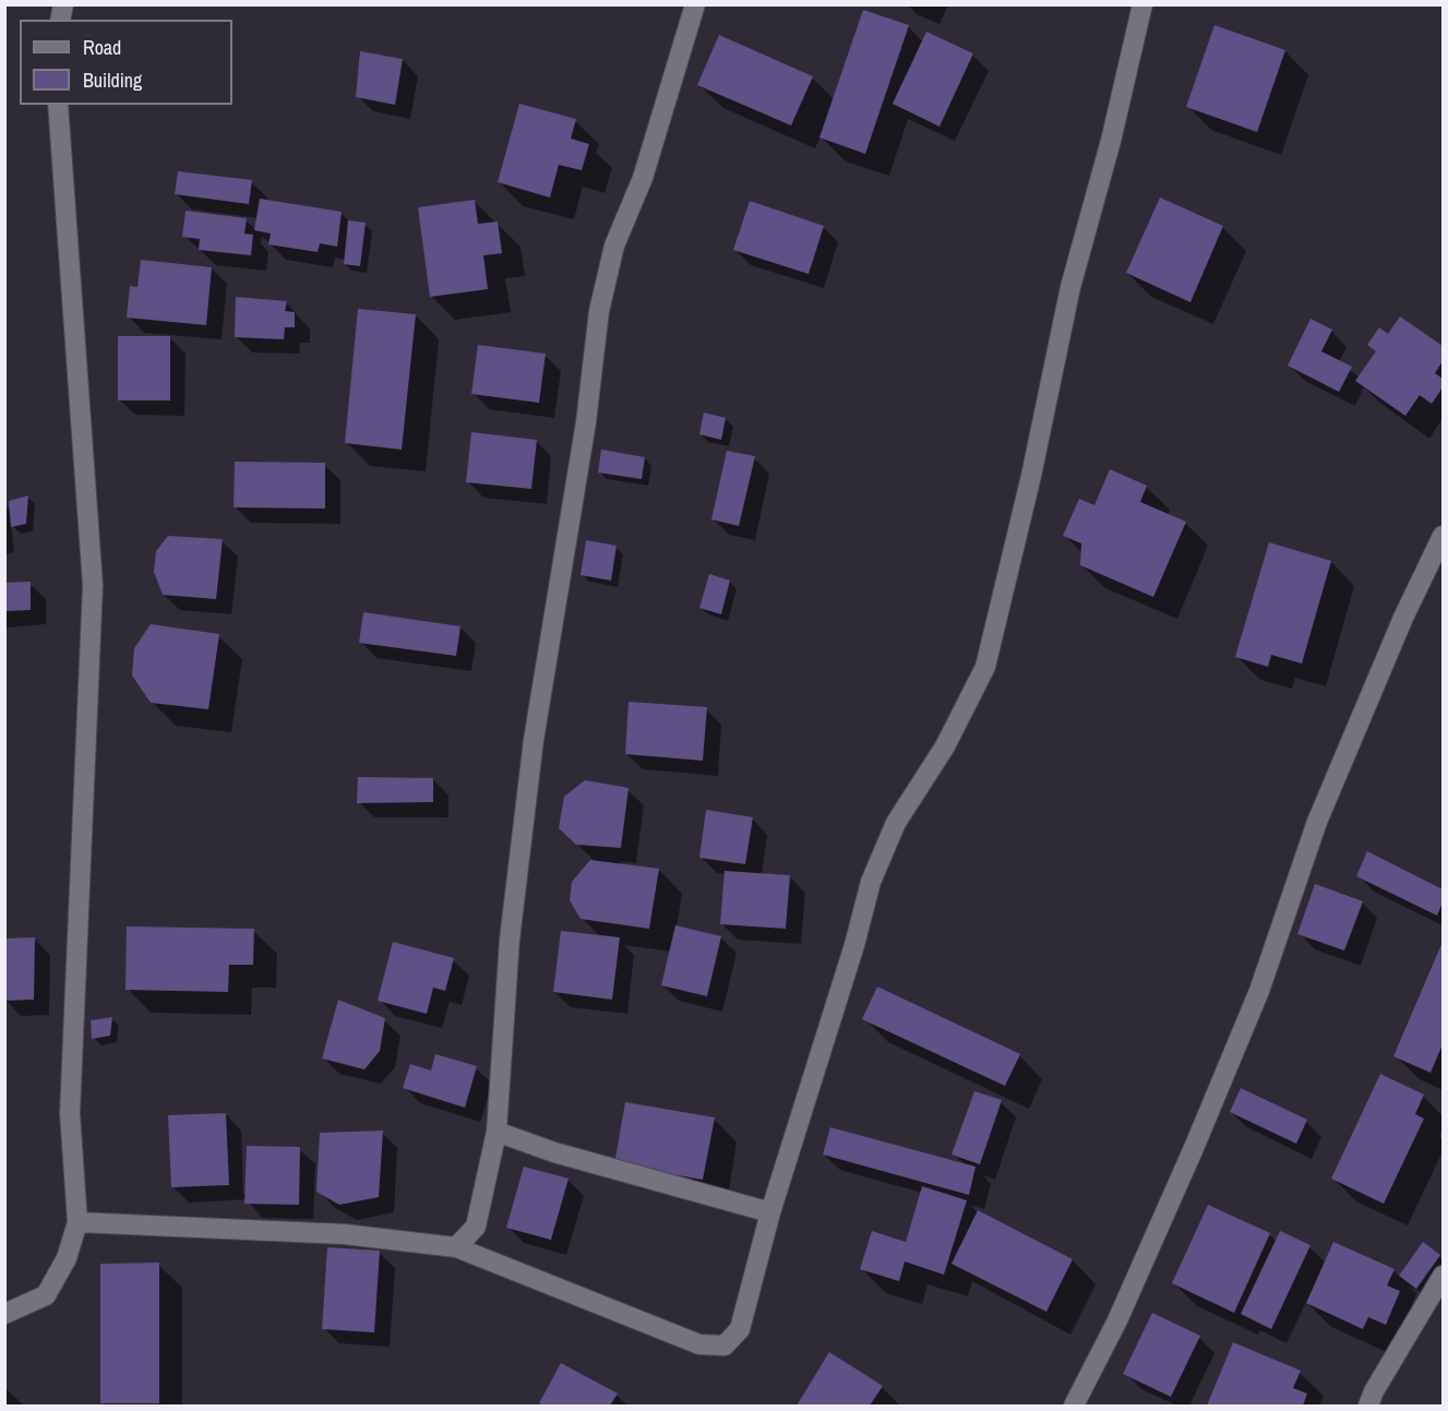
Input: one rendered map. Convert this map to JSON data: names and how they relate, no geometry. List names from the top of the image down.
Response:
{
  "legend": ["Road", "Building"]
}
